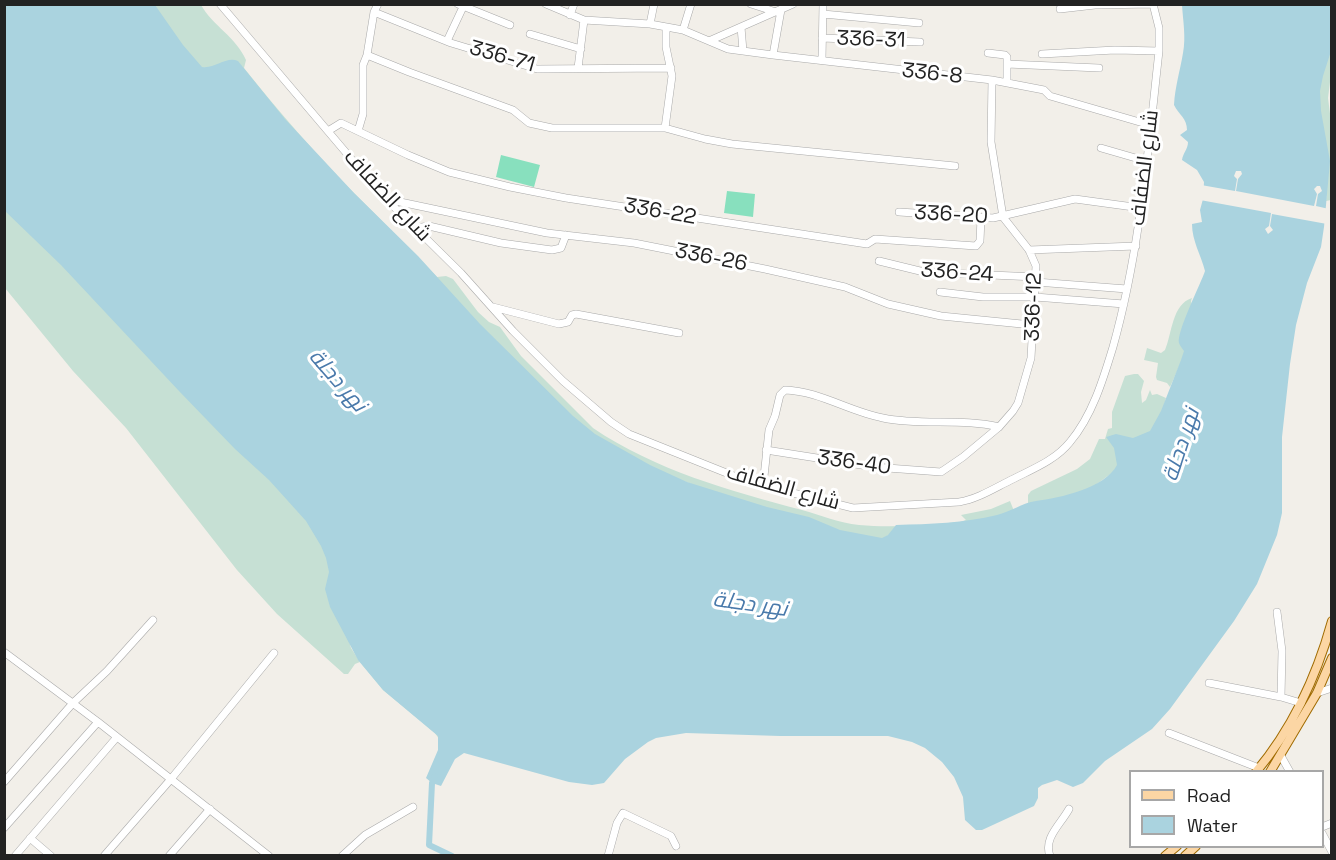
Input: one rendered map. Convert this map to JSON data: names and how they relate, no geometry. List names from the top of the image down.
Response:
{
  "streets": {
    "street": [
      "336-31",
      "336-71",
      "336-8",
      "شارع الضفاف",
      "336-22",
      "336-20",
      "336-26",
      "336-24",
      "336-12",
      "336-40"
    ]
  },
  "crossings": [
    ["336-8", "شارع الضفاف"],
    ["336-8", "336-12"],
    ["شارع الضفاف", "336-22"],
    ["شارع الضفاف", "336-20"],
    ["شارع الضفاف", "336-26"],
    ["شارع الضفاف", "336-24"],
    ["336-22", "336-20"],
    ["336-20", "336-12"],
    ["336-26", "336-12"],
    ["336-24", "336-12"],
    ["336-12", "336-40"]
  ],
  "water": ["نهر دجلة"],
  "legend": ["Road", "Water"]
}
